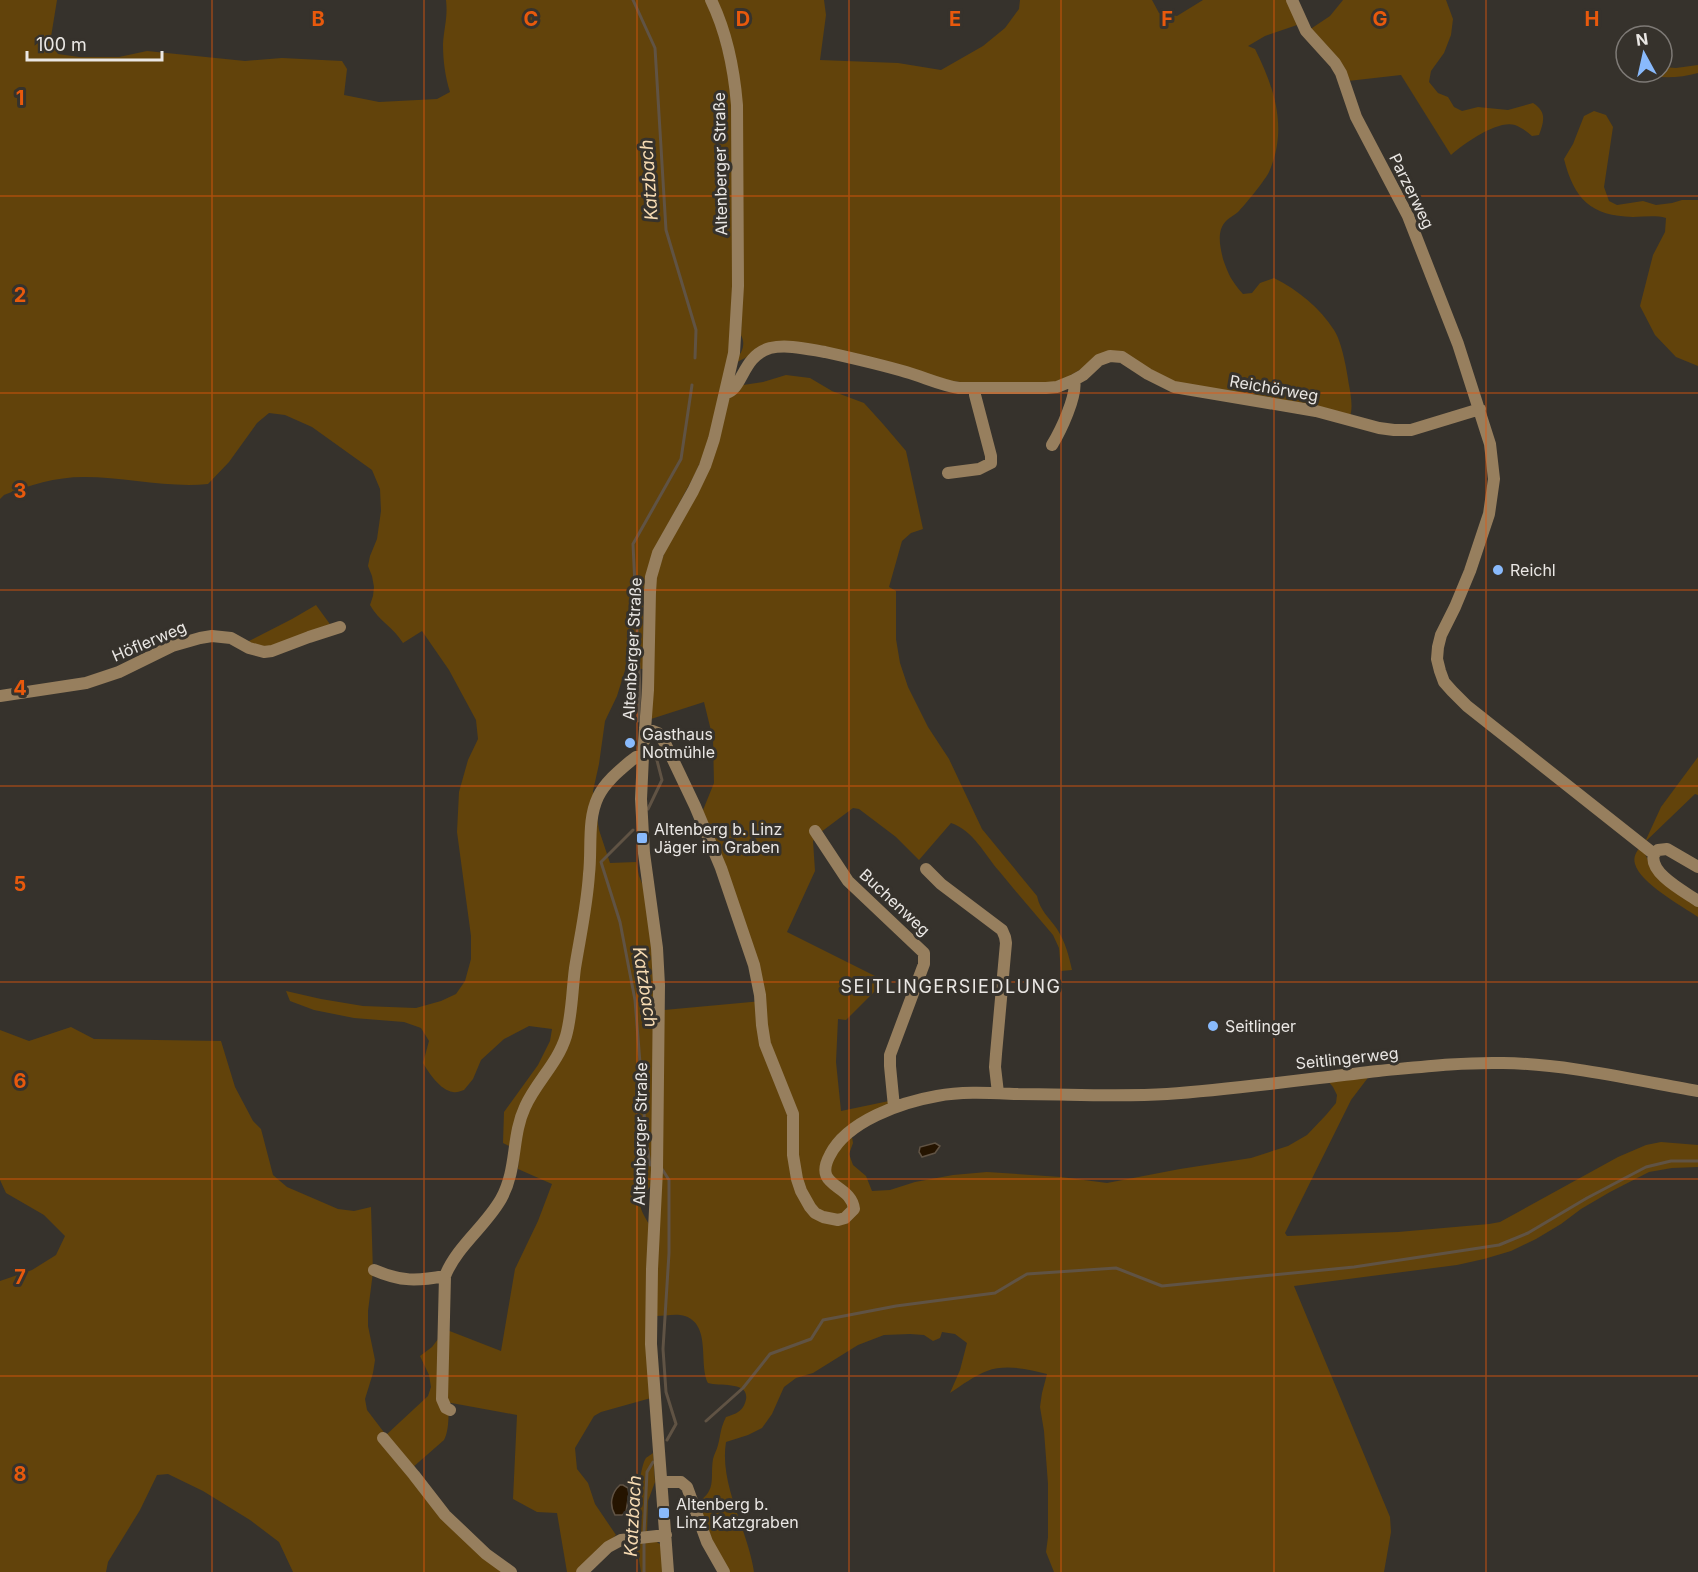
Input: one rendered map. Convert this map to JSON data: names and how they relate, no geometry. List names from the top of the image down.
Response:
{
  "streets": {
    "street": [
      "Altenberger Straße",
      "Parzerweg",
      "Reichörweg",
      "Höflerweg",
      "Buchenweg",
      "Seitlingerweg"
    ]
  },
  "crossings": [
    ["Altenberger Straße", "Reichörweg"],
    ["Altenberger Straße", "Seitlingerweg"],
    ["Parzerweg", "Reichörweg"],
    ["Buchenweg", "Seitlingerweg"]
  ],
  "districts": ["SEITLINGERSIEDLUNG"],
  "water": ["Katzbach"],
  "places": {
    "other": ["Reichl", "Gasthaus Notmühle", "Seitlinger"],
    "transit": ["Altenberg b. Linz Jäger im Graben", "Altenberg b. Linz Katzgraben"]
  },
  "scale_bar": "100 m",
  "north": "top",
  "grid": {
    "columns": [
      "B",
      "C",
      "D",
      "E",
      "F",
      "G",
      "H"
    ],
    "rows": [
      "1",
      "2",
      "3",
      "4",
      "5",
      "6",
      "7",
      "8"
    ]
  }
}
